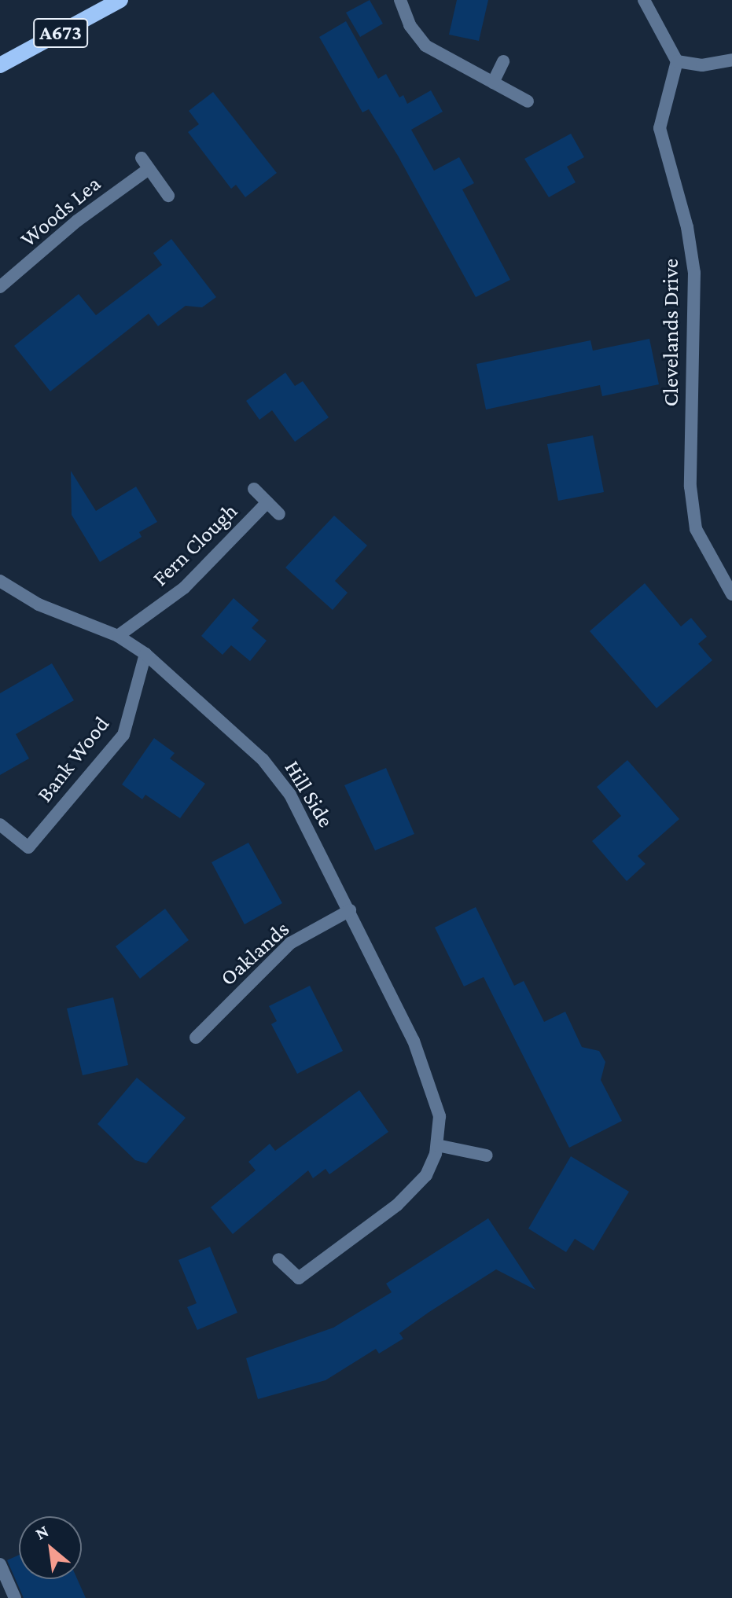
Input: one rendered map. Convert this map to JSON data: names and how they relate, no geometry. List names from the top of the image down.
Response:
{
  "streets": {
    "main road": ["A673"],
    "street": [
      "Woods Lea",
      "Clevelands Drive",
      "Fern Clough",
      "Bank Wood",
      "Hill Side",
      "Oaklands"
    ]
  },
  "crossings": [
    ["Fern Clough", "Hill Side"],
    ["Bank Wood", "Hill Side"],
    ["Hill Side", "Oaklands"]
  ],
  "north": "top left"
}
